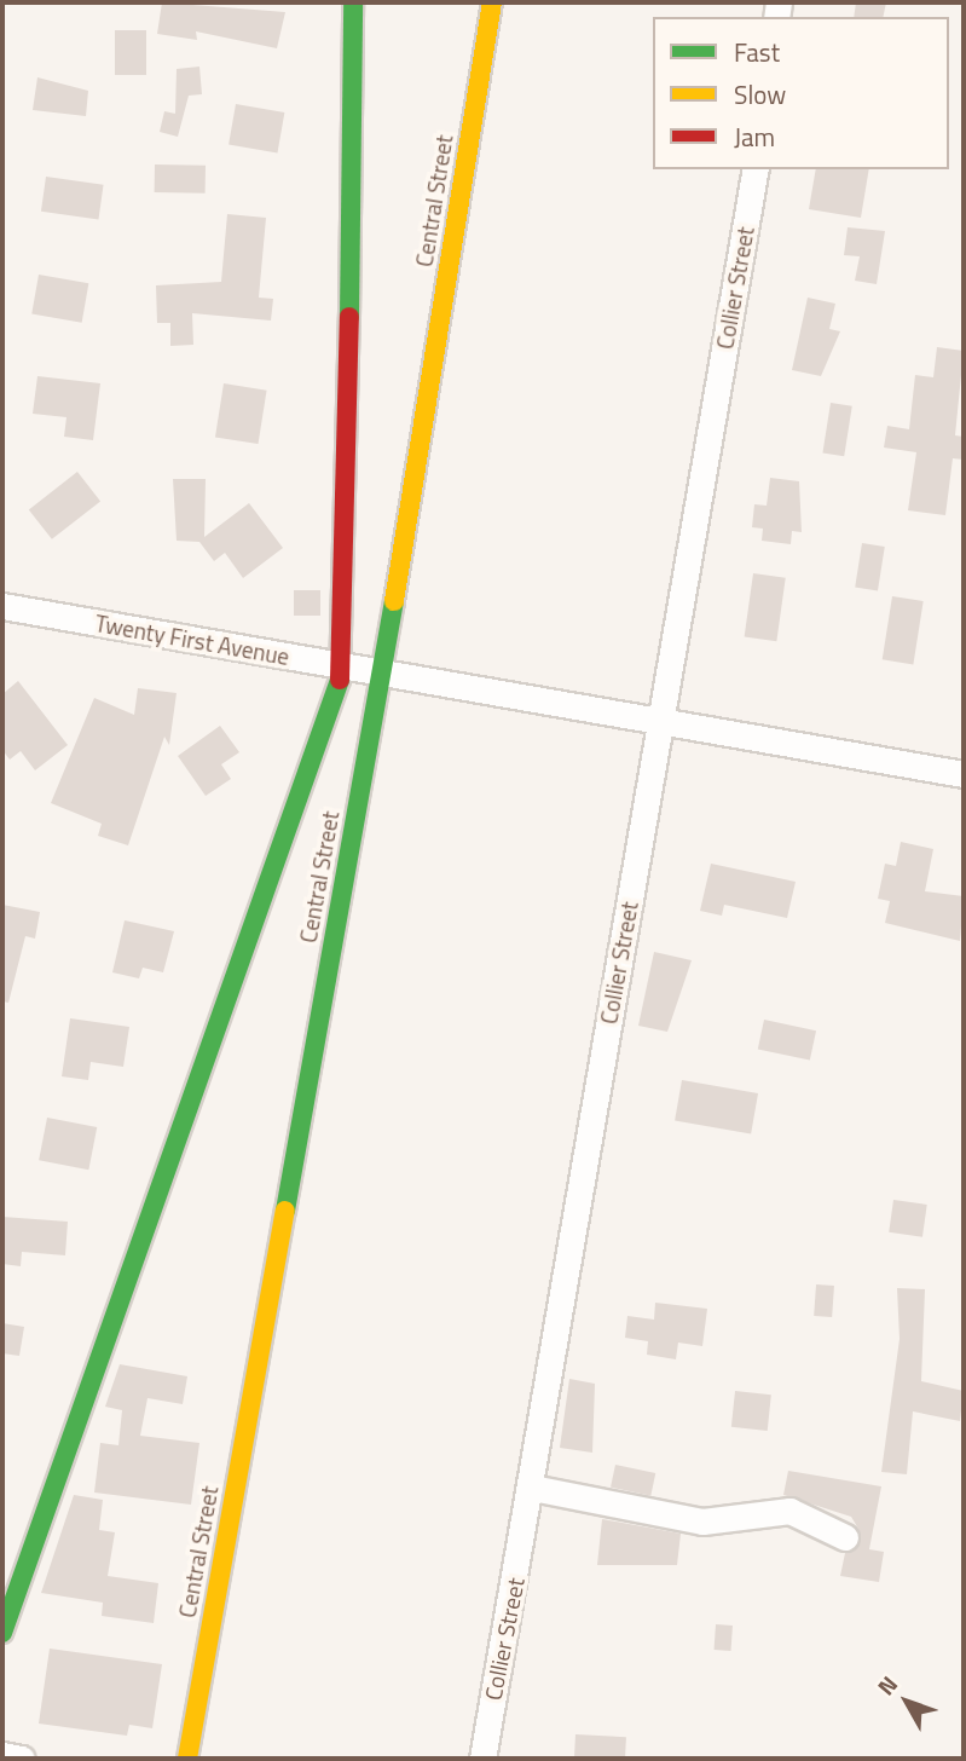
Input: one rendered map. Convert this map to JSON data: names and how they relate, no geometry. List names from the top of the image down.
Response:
{
  "streets": {
    "main road": ["Central Street"],
    "street": ["Collier Street", "Twenty First Avenue"]
  },
  "crossings": [
    ["Central Street", "Twenty First Avenue"],
    ["Collier Street", "Twenty First Avenue"]
  ],
  "legend": ["Fast", "Slow", "Jam"],
  "north": "top left"
}
